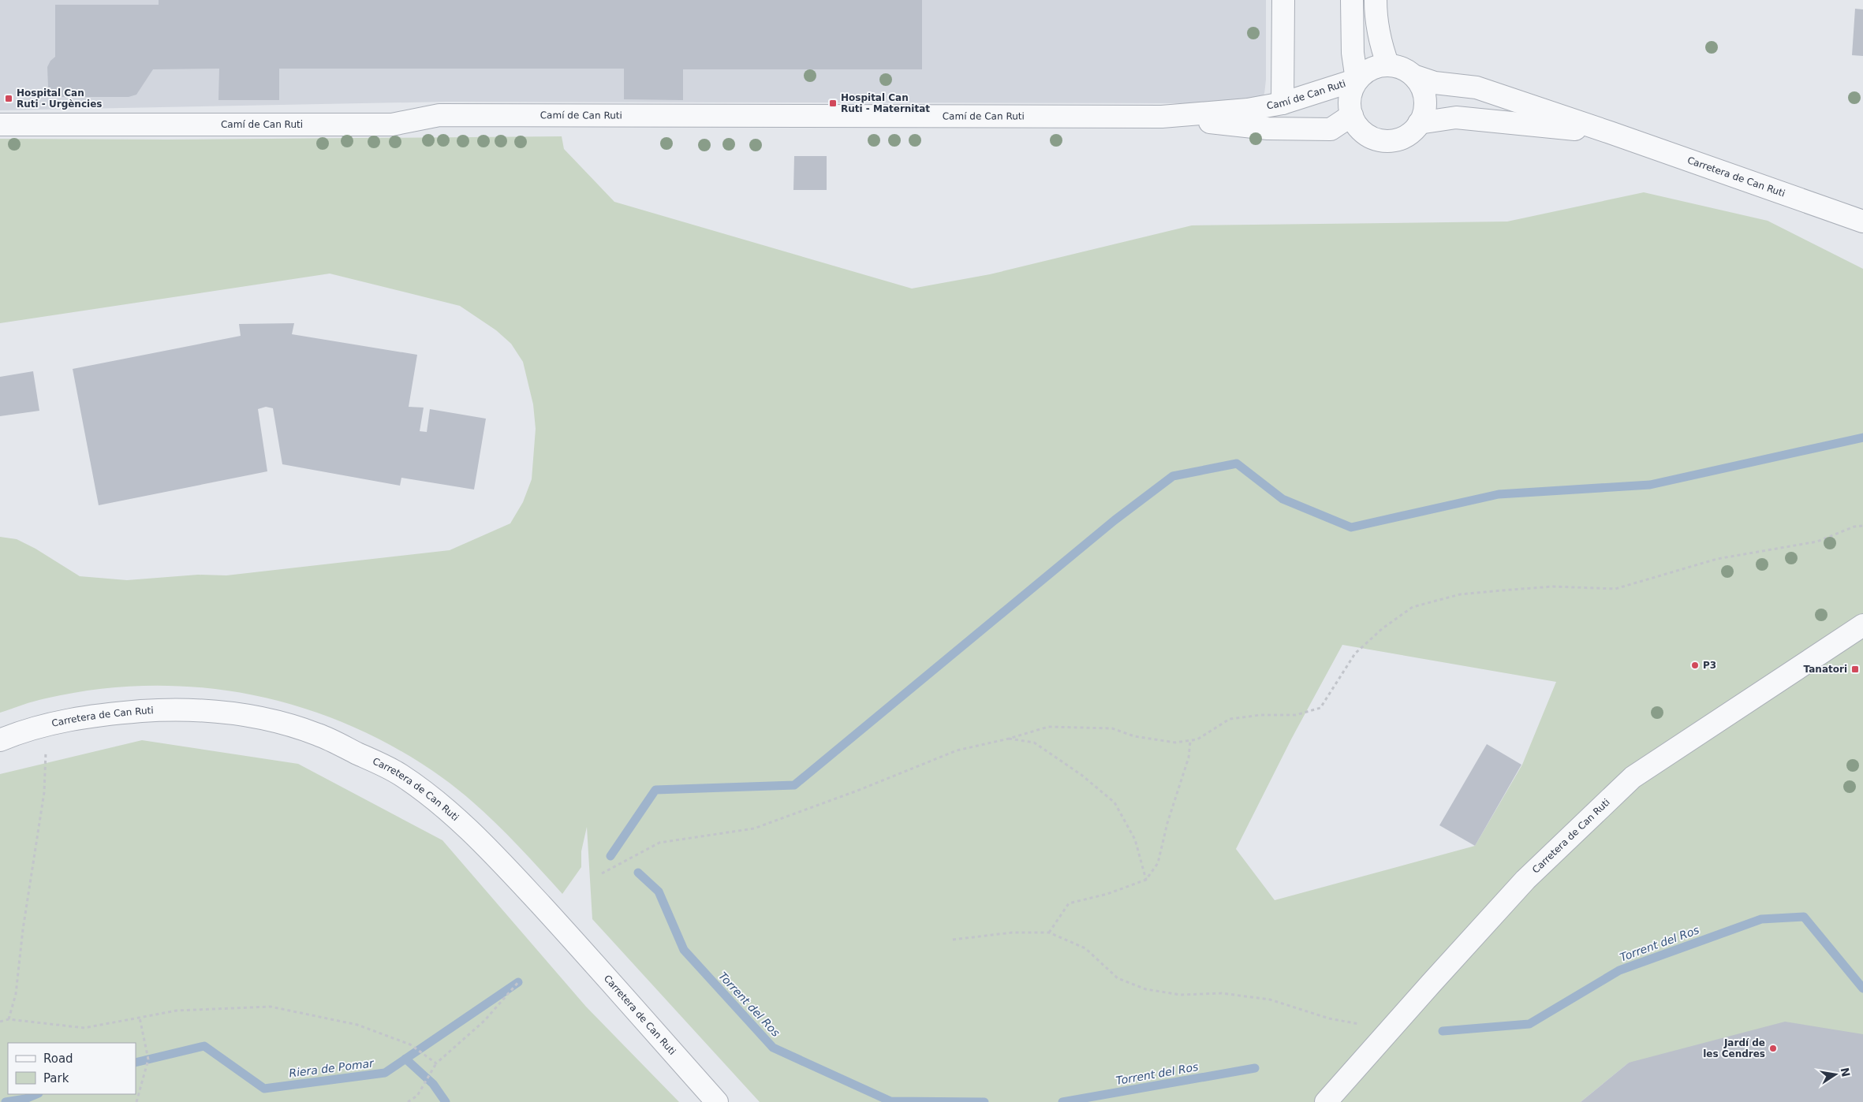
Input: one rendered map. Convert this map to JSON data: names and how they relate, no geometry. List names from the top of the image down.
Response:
{
  "streets": {
    "street": ["Camí de Can Ruti", "Carretera de Can Ruti"]
  },
  "crossings": [
    ["Camí de Can Ruti", "Carretera de Can Ruti"]
  ],
  "water": ["Torrent del Ros", "Riera de Pomar"],
  "places": {
    "transit": ["Hospital Can Ruti - Urgències", "Hospital Can Ruti - Maternitat", "Tanatori"],
    "other": ["P3", "Jardí de les Cendres"]
  },
  "legend": ["Road", "Park"],
  "north": "right"
}
